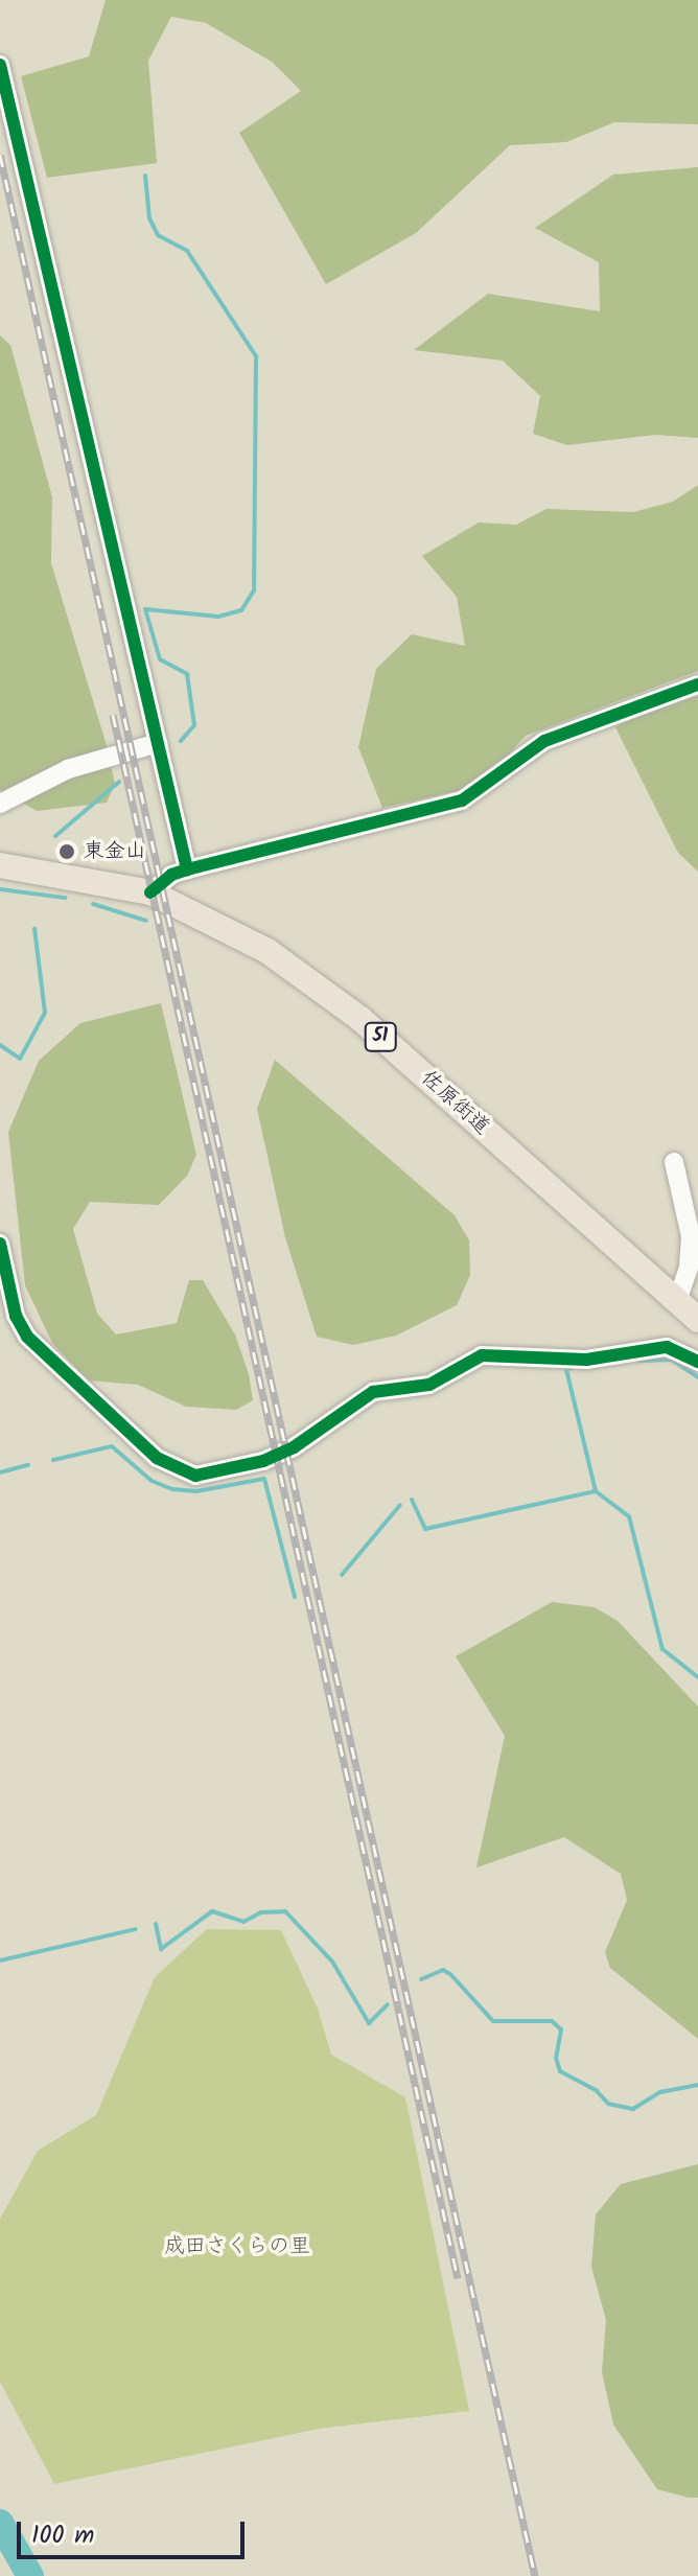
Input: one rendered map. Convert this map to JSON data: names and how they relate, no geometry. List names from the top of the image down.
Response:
{
  "streets": {
    "highway": ["51", "佐原街道"]
  },
  "parks": ["成田さくらの里"],
  "places": ["東金山"],
  "scale_bar": "100 m"
}
